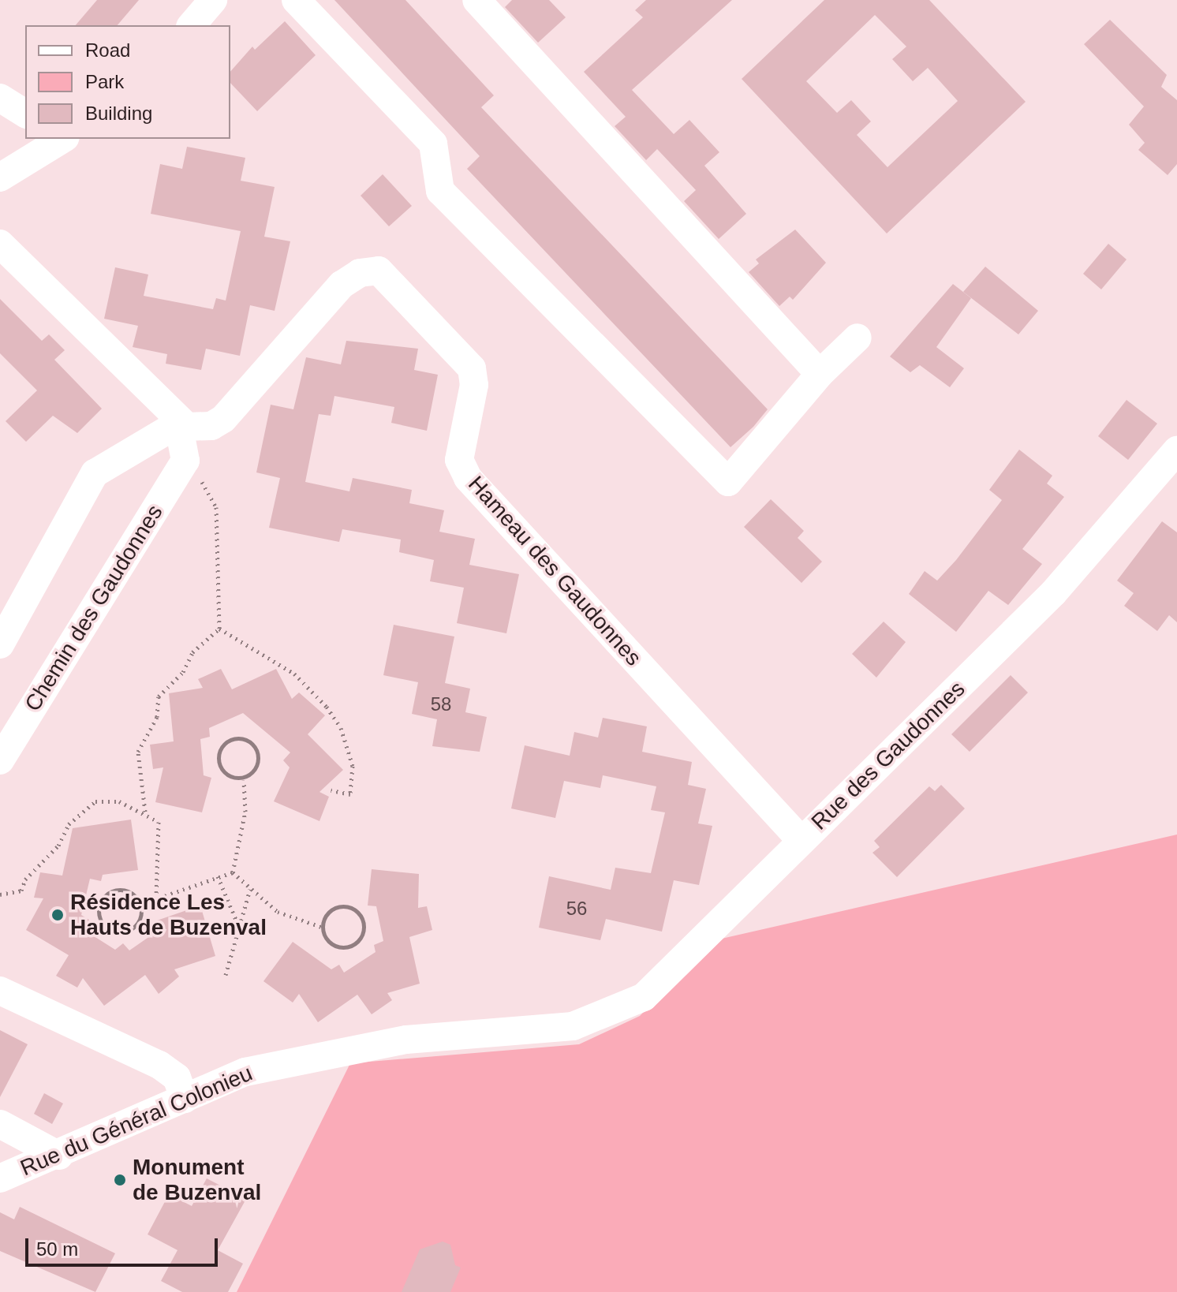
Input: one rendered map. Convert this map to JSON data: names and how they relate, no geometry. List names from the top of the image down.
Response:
{
  "streets": {
    "street": [
      "Hameau des Gaudonnes",
      "Chemin des Gaudonnes",
      "Rue des Gaudonnes",
      "Rue du Général Colonieu"
    ]
  },
  "crossings": [
    ["Hameau des Gaudonnes", "Rue des Gaudonnes"],
    ["Rue des Gaudonnes", "Rue du Général Colonieu"]
  ],
  "places": ["Résidence Les Hauts de Buzenval", "Monument de Buzenval"],
  "house_numbers": ["58", "56"],
  "legend": ["Road", "Park", "Building"],
  "scale_bar": "50 m"
}
